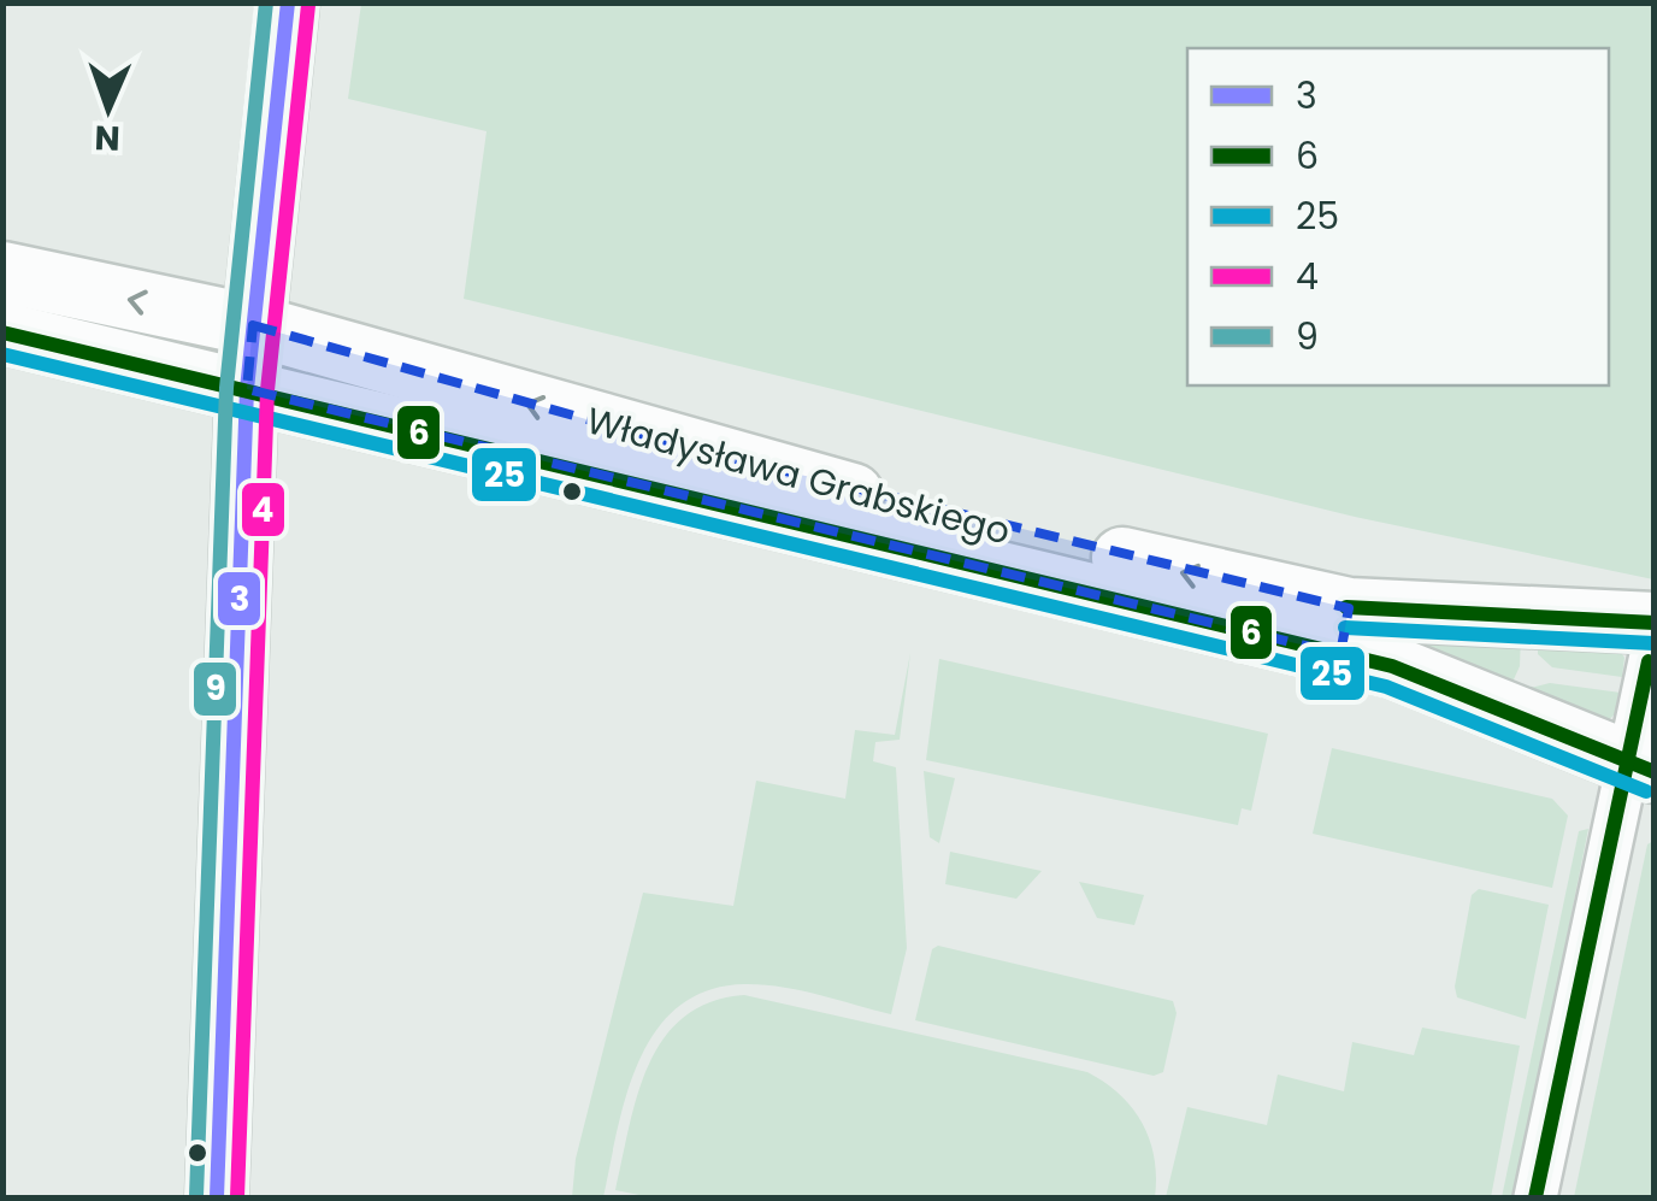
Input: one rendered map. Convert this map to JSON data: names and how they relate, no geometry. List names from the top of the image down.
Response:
{
  "streets": {
    "street": ["Władysława Grabskiego"]
  },
  "lines": [
    "transit line 3",
    "transit line 9",
    "transit line 4",
    "transit line 6",
    "transit line 25"
  ],
  "legend": [
    "3",
    "6",
    "25",
    "4",
    "9"
  ],
  "north": "bottom"
}
